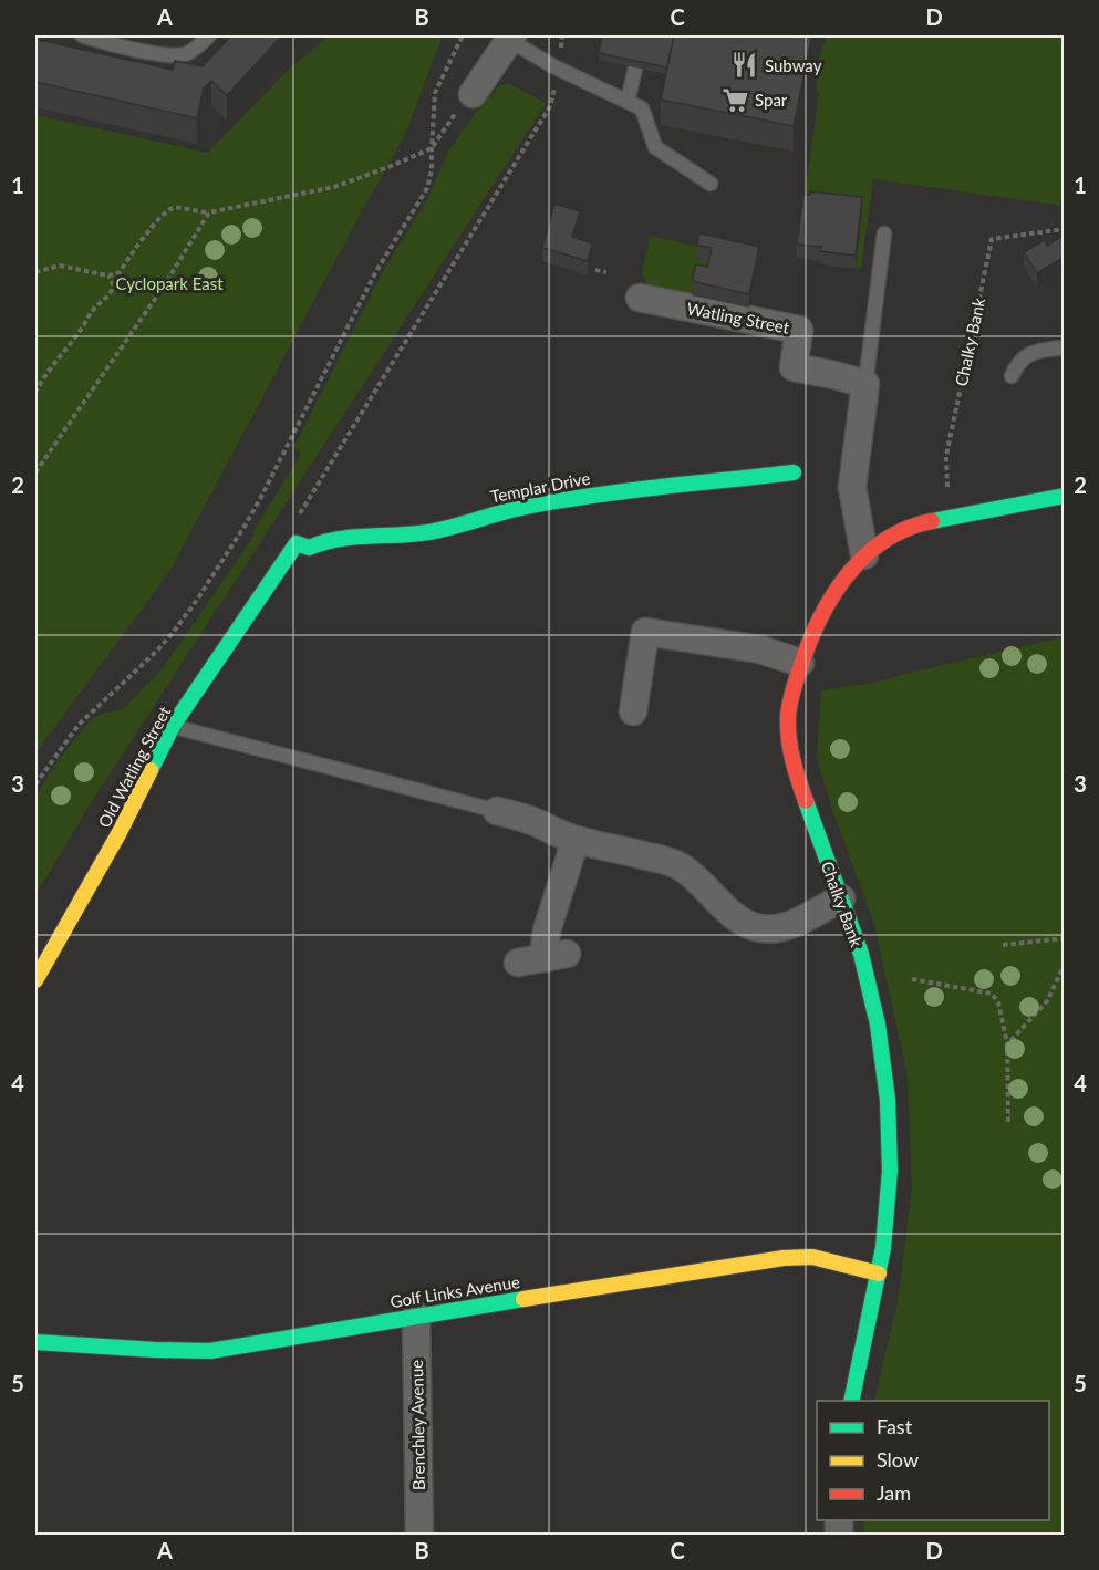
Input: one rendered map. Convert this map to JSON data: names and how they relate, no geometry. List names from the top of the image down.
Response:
{
  "streets": {
    "street": [
      "Watling Street",
      "Chalky Bank",
      "Templar Drive",
      "Old Watling Street",
      "Golf Links Avenue",
      "Brenchley Avenue"
    ]
  },
  "crossings": [
    ["Chalky Bank", "Golf Links Avenue"],
    ["Templar Drive", "Old Watling Street"],
    ["Golf Links Avenue", "Brenchley Avenue"]
  ],
  "parks": ["Cyclopark East"],
  "places": {
    "restaurant": ["Subway"],
    "supermarket": ["Spar"]
  },
  "legend": ["Fast", "Slow", "Jam"],
  "grid": {
    "columns": [
      "A",
      "B",
      "C",
      "D"
    ],
    "rows": [
      "1",
      "2",
      "3",
      "4",
      "5"
    ]
  }
}
